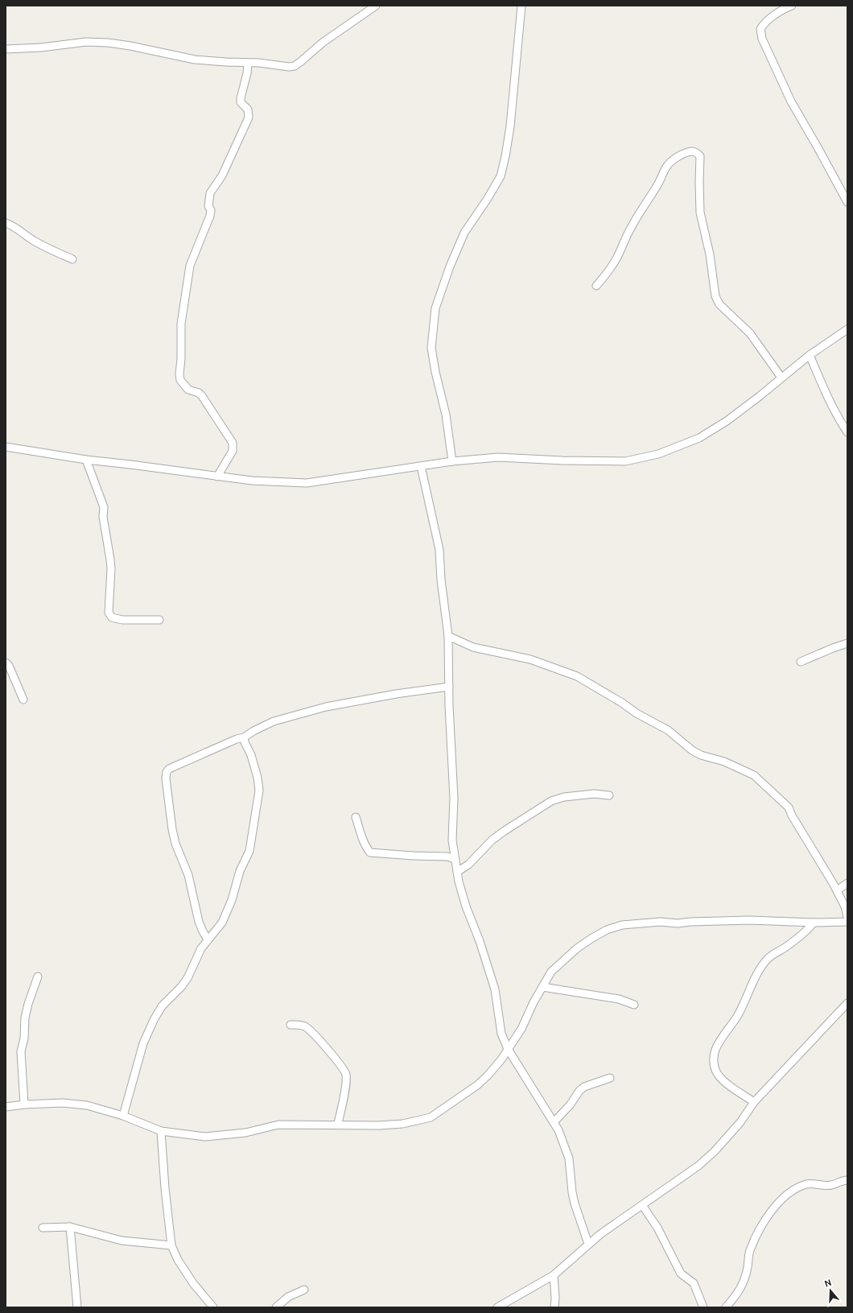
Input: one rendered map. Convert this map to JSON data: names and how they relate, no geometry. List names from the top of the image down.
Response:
{
  "north": "top"
}
